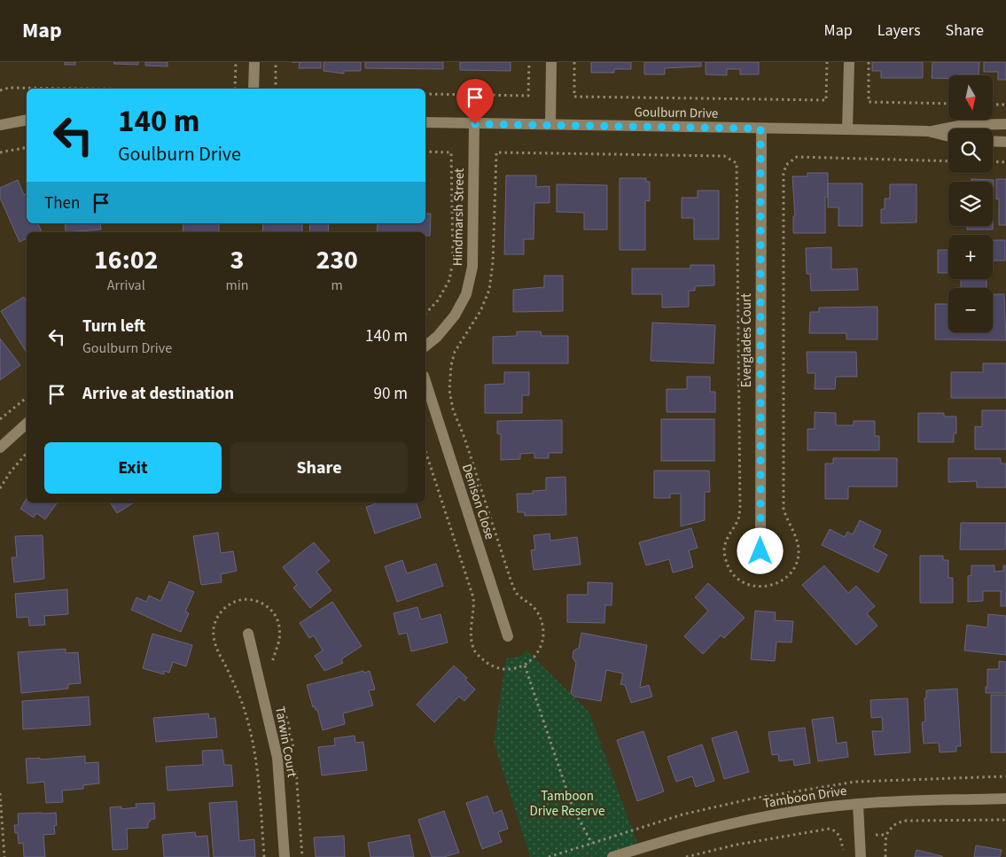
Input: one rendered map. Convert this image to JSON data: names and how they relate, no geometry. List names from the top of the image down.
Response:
{
  "streets": {
    "street": [
      "Goulburn Drive",
      "Hindmarsh Street",
      "Everglades Court",
      "Denison Close",
      "Tarwin Court",
      "Tamboon Drive"
    ]
  },
  "crossings": [
    ["Goulburn Drive", "Hindmarsh Street"],
    ["Goulburn Drive", "Everglades Court"]
  ],
  "parks": ["Tamboon Drive Reserve"],
  "north": "bottom",
  "page": {
    "header": "Map",
    "nav": ["Map", "Layers", "Share"],
    "map_buttons": ["+", "−"],
    "turn": ["140 m", "Goulburn Drive"],
    "then": "Then",
    "eta": [
      "16:02",
      "Arrival",
      "3",
      "min",
      "230",
      "m"
    ],
    "list": [
      {
        "name": "Turn left",
        "note": "Goulburn Drive",
        "value": "140 m"
      },
      {
        "name": "Arrive at destination",
        "value": "90 m"
      }
    ],
    "buttons": ["Exit", "Share"]
  }
}
